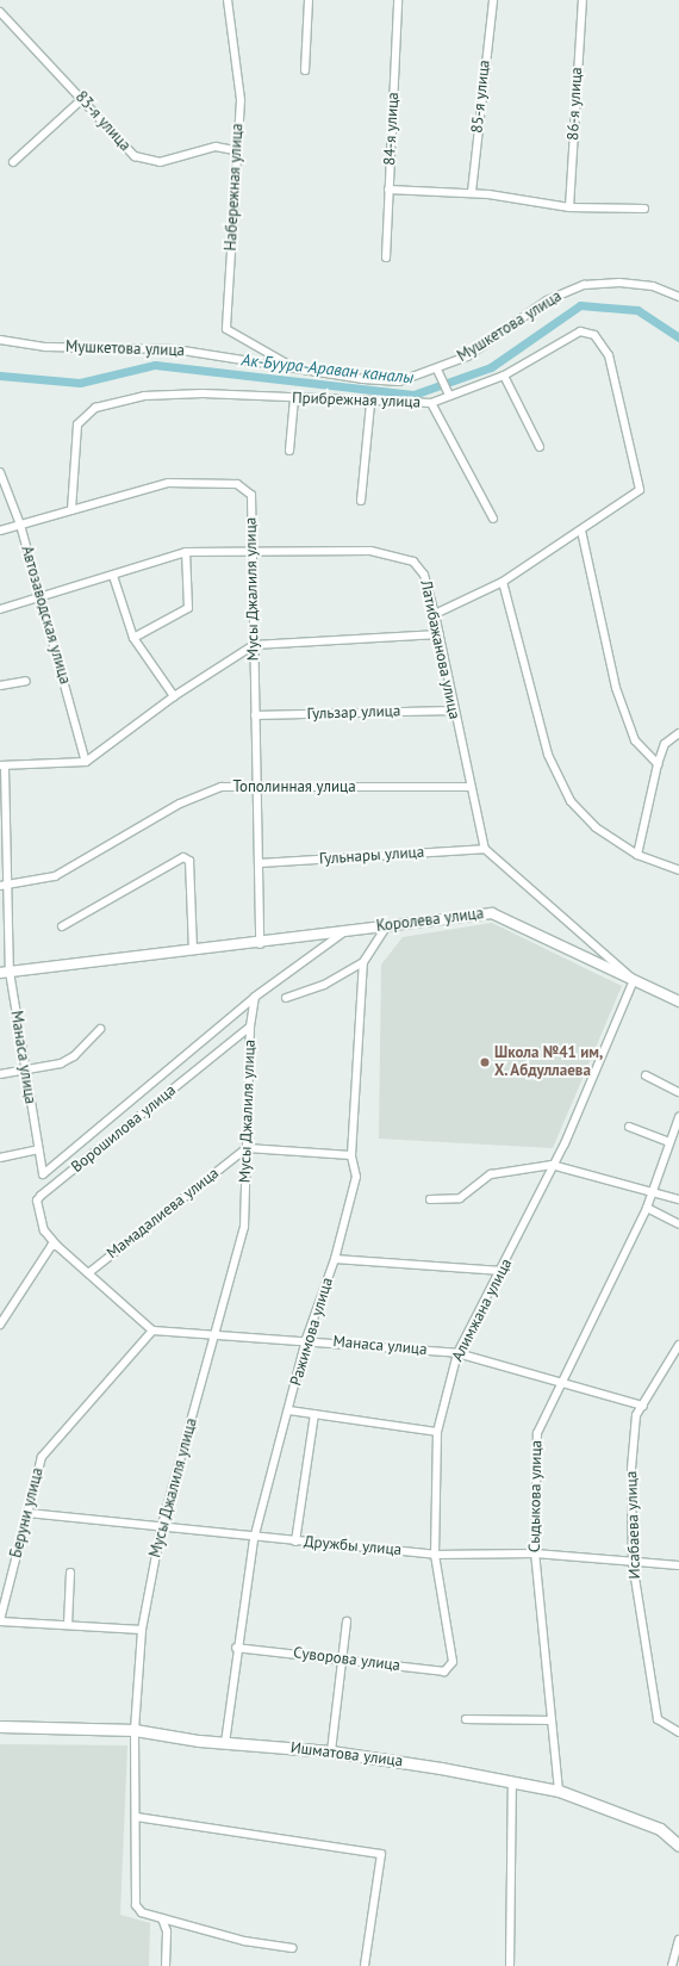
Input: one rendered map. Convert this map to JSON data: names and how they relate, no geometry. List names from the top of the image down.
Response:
{
  "streets": {
    "main road": ["Ишматова улица"],
    "street": [
      "85-я улица",
      "86-я улица",
      "83-я улица",
      "84-я улица",
      "Набережная улица",
      "Мушкетова улица",
      "Прибрежная улица",
      "Мусы Джалиля улица",
      "Автозаводская улица",
      "Латибажанова улица",
      "Гульзар улица",
      "Тополинная улица",
      "Гульнары улица",
      "Королева улица",
      "Манаса улица",
      "Ворошилова улица",
      "Мамадалиева улица",
      "Алимжана улица",
      "Ражимова улица",
      "Сыдыкова улица",
      "Беруни улица",
      "Исабаева улица",
      "Дружбы улица",
      "Суворова улица"
    ]
  },
  "crossings": [
    ["83-я улица", "Набережная улица"],
    ["Набережная улица", "Мушкетова улица"],
    ["Прибрежная улица", "Мусы Джалиля улица"],
    ["Прибрежная улица", "Латибажанова улица"],
    ["Мусы Джалиля улица", "Автозаводская улица"],
    ["Мусы Джалиля улица", "Латибажанова улица"],
    ["Мусы Джалиля улица", "Гульзар улица"],
    ["Мусы Джалиля улица", "Тополинная улица"],
    ["Мусы Джалиля улица", "Гульнары улица"],
    ["Мусы Джалиля улица", "Королева улица"],
    ["Мусы Джалиля улица", "Манаса улица"],
    ["Мусы Джалиля улица", "Ворошилова улица"],
    ["Мусы Джалиля улица", "Мамадалиева улица"],
    ["Мусы Джалиля улица", "Дружбы улица"],
    ["Мусы Джалиля улица", "Ишматова улица"],
    ["Автозаводская улица", "Латибажанова улица"],
    ["Латибажанова улица", "Гульзар улица"],
    ["Латибажанова улица", "Тополинная улица"],
    ["Латибажанова улица", "Гульнары улица"],
    ["Тополинная улица", "Манаса улица"],
    ["Королева улица", "Манаса улица"],
    ["Королева улица", "Ворошилова улица"],
    ["Королева улица", "Алимжана улица"],
    ["Королева улица", "Ражимова улица"],
    ["Манаса улица", "Ворошилова улица"],
    ["Манаса улица", "Алимжана улица"],
    ["Манаса улица", "Ражимова улица"],
    ["Манаса улица", "Сыдыкова улица"],
    ["Манаса улица", "Беруни улица"],
    ["Манаса улица", "Исабаева улица"],
    ["Алимжана улица", "Дружбы улица"],
    ["Алимжана улица", "Суворова улица"],
    ["Ражимова улица", "Дружбы улица"],
    ["Ражимова улица", "Суворова улица"],
    ["Ражимова улица", "Ишматова улица"],
    ["Сыдыкова улица", "Дружбы улица"],
    ["Сыдыкова улица", "Ишматова улица"],
    ["Беруни улица", "Дружбы улица"],
    ["Исабаева улица", "Дружбы улица"]
  ],
  "water": ["Ак-Буура-Араван каналы"],
  "places": ["Школа №41 им, Х. Абдуллаева"]
}
